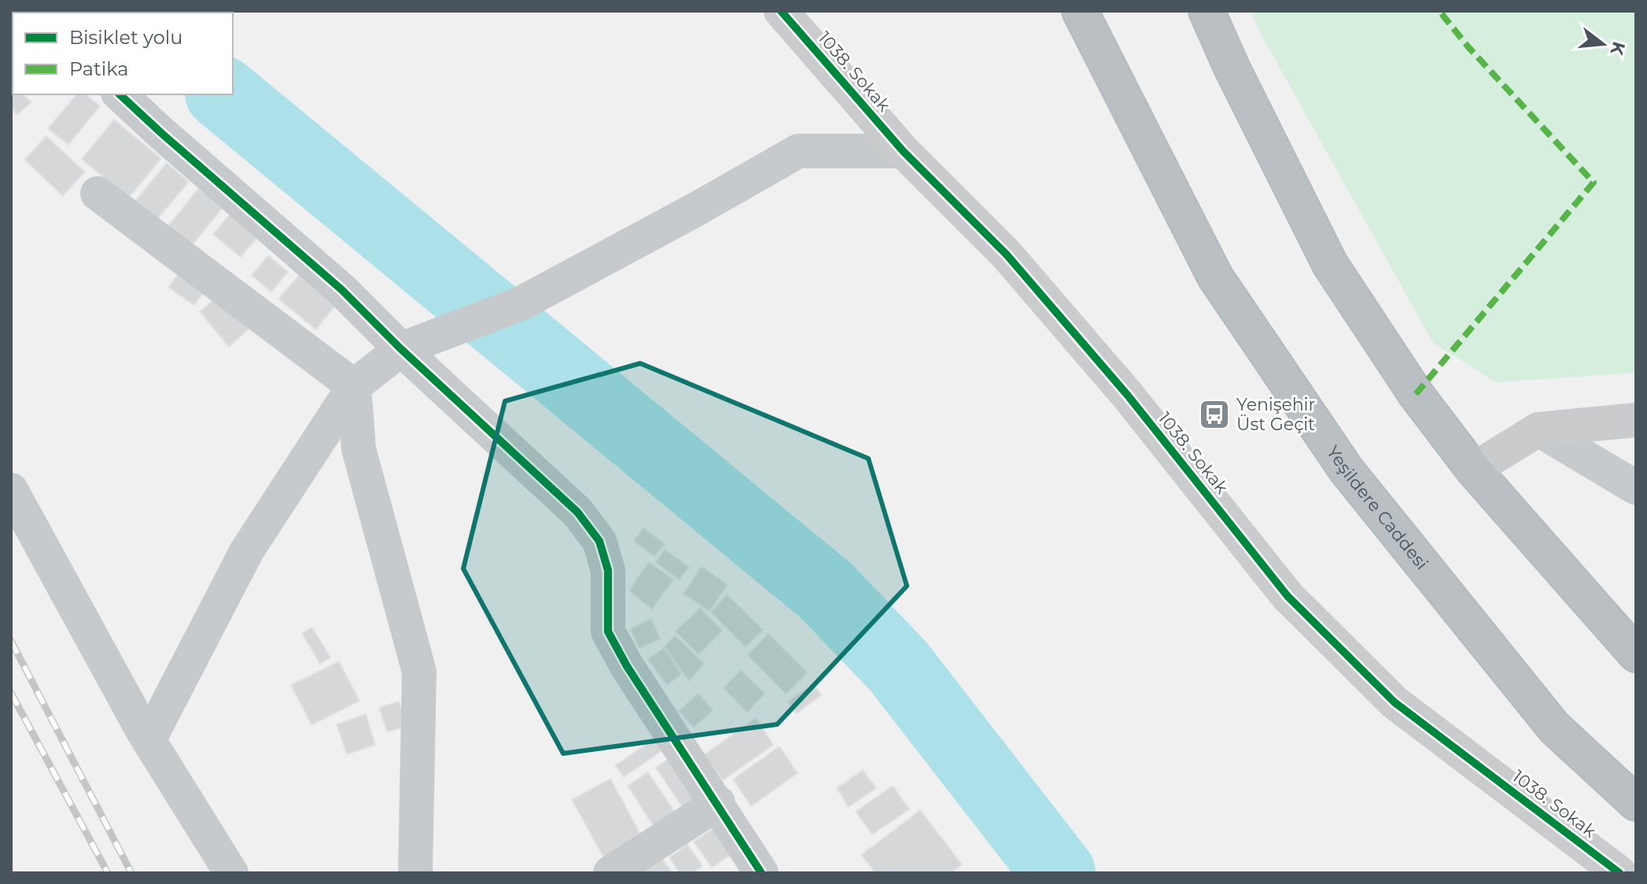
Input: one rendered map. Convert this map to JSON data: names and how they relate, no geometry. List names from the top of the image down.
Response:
{
  "streets": {
    "highway": ["Yeşildere Caddesi"],
    "street": ["1038. Sokak"]
  },
  "places": {
    "bus stop": ["Yenişehir Üst Geçit"]
  },
  "legend": ["Bisiklet yolu", "Patika"],
  "north": "right"
}
